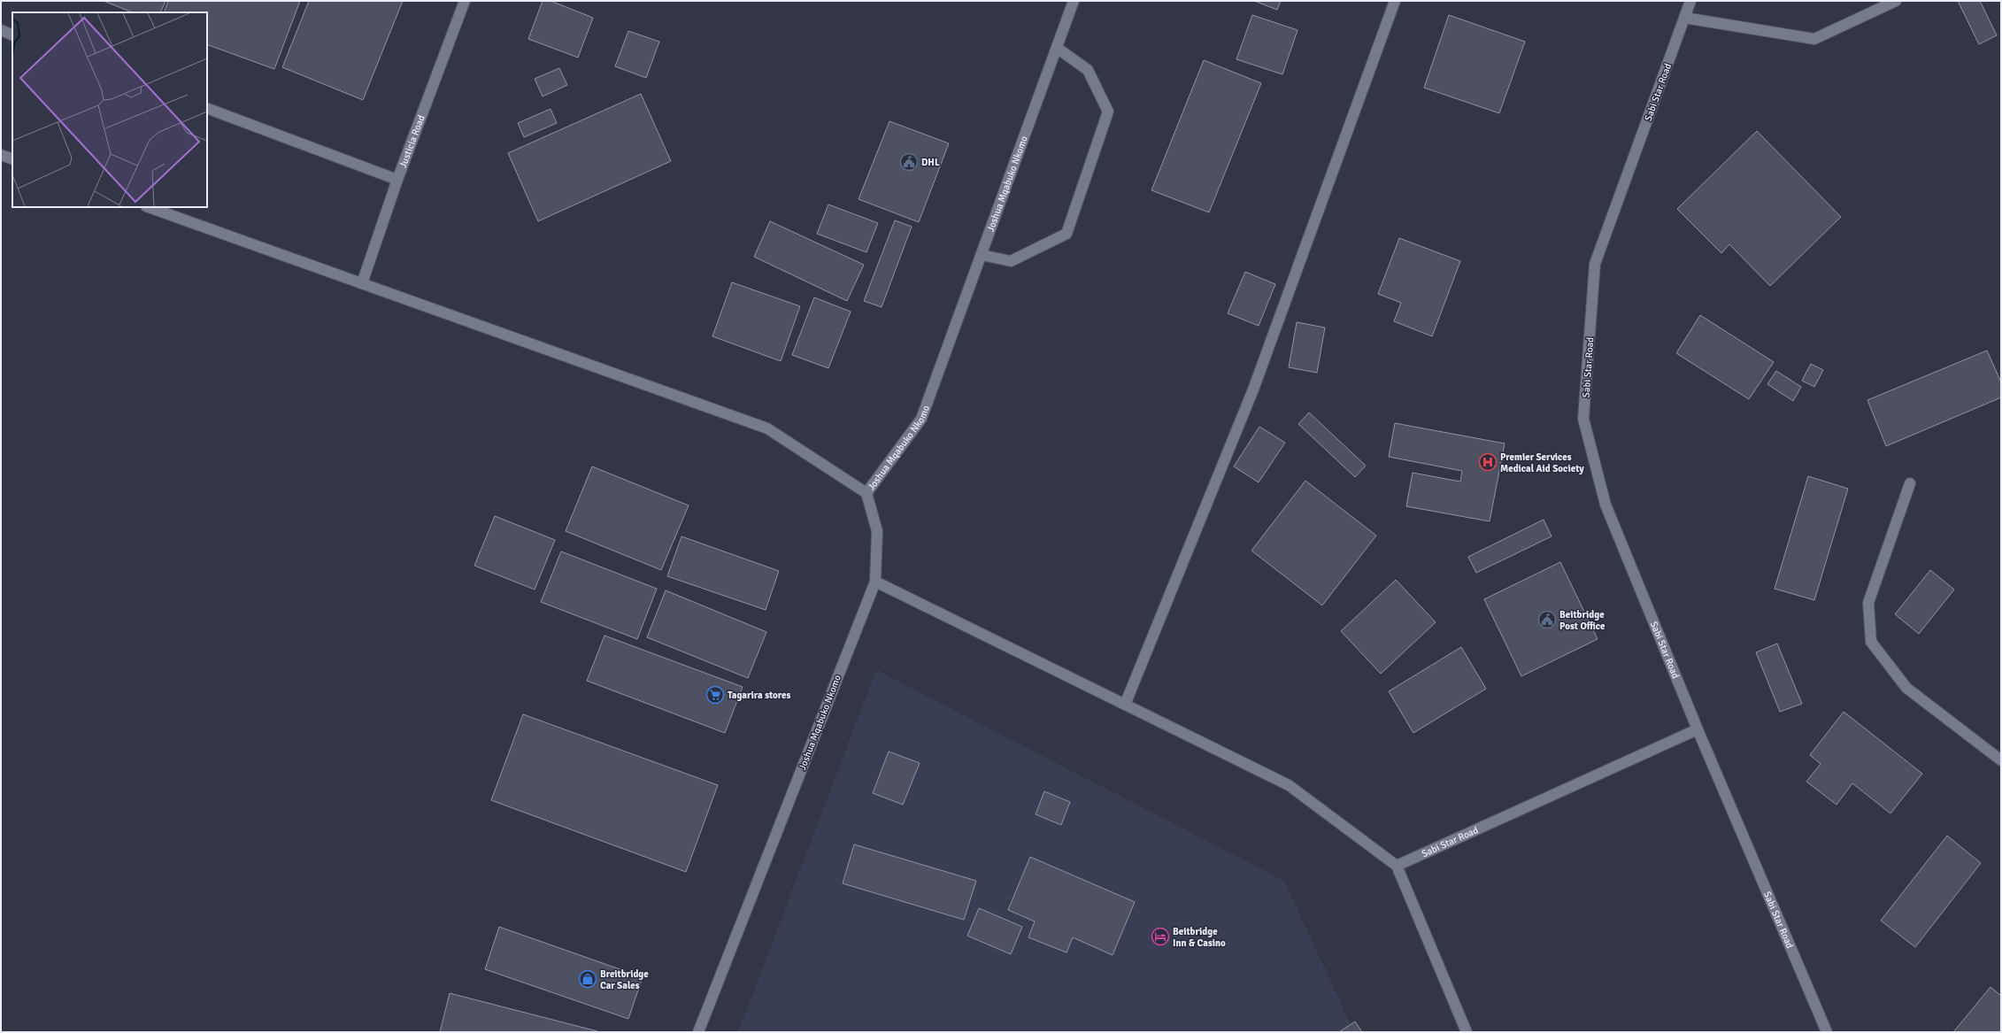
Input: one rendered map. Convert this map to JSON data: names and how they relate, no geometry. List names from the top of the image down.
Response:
{
  "streets": {
    "street": ["Sabi Star Road", "Justicia Road", "Joshua Mqabuko Nkomo"]
  },
  "places": {
    "public building": ["DHL", "Beitbridge Post Office"],
    "hospital": ["Premier Services Medical Aid Society"],
    "supermarket": ["Tagarira stores"],
    "hotel": ["Beitbridge Inn & Casino"],
    "shop": ["Breitbridge Car Sales"]
  }
}
